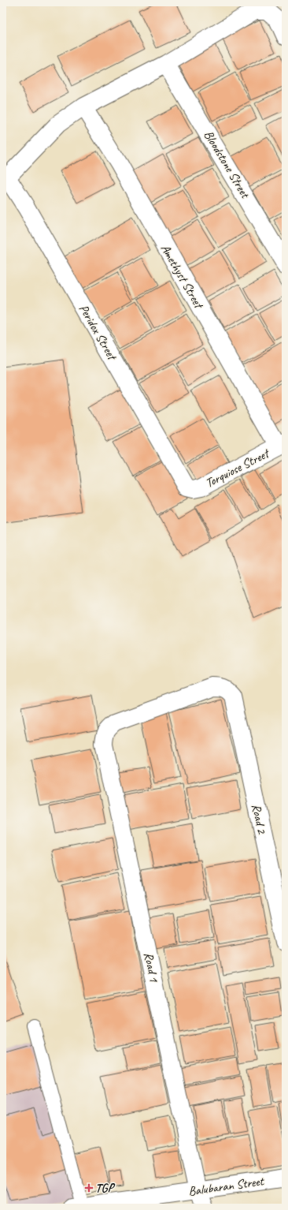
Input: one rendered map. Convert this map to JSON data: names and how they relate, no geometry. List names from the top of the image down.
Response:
{
  "streets": {
    "street": [
      "Bloodstone Street",
      "Amethyst Street",
      "Peridox Street",
      "Torquiose Street",
      "Road 2",
      "Road 1",
      "Balubaran Street"
    ]
  },
  "crossings": [
    ["Amethyst Street", "Torquiose Street"],
    ["Peridox Street", "Torquiose Street"],
    ["Road 2", "Road 1"],
    ["Road 1", "Balubaran Street"]
  ],
  "places": {
    "health": ["TGP"]
  }
}
